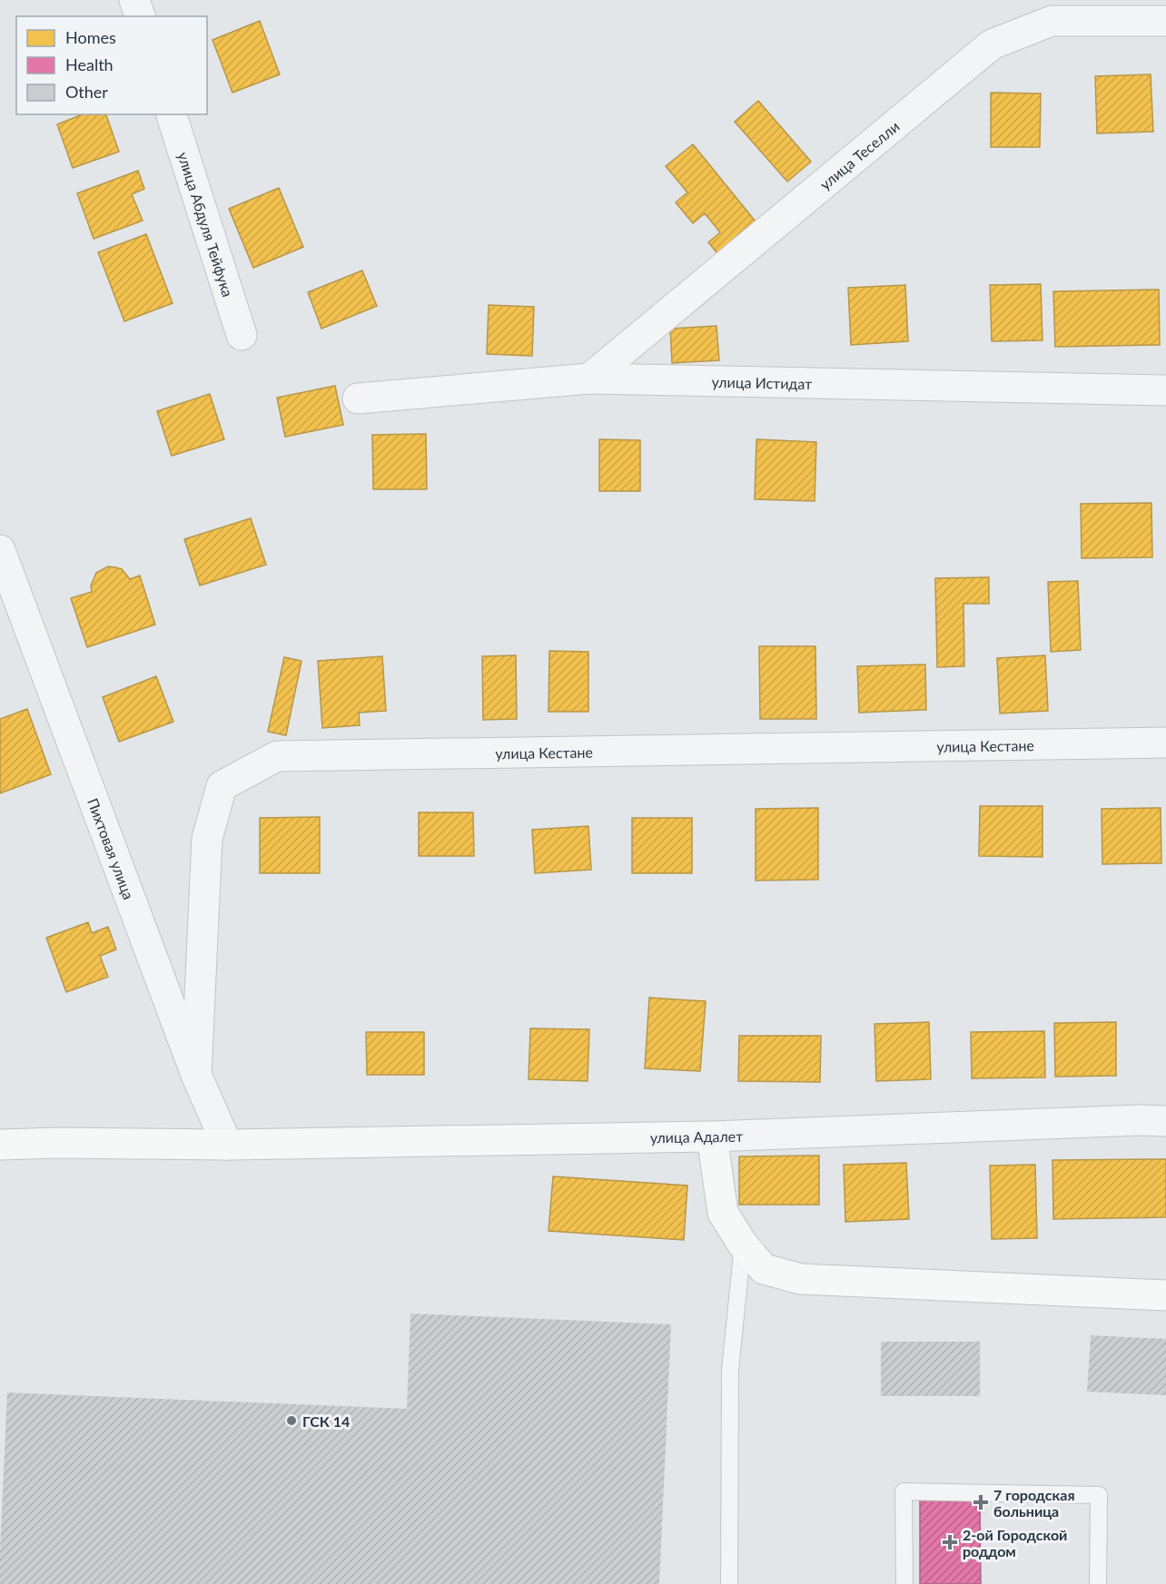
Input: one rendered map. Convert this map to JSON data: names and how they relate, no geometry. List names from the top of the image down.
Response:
{
  "streets": {
    "street": [
      "улица Теселли",
      "улица Абдуля Тейфука",
      "улица Истидат",
      "улица Кестане",
      "Пихтовая улица",
      "улица Адалет"
    ]
  },
  "crossings": [
    ["улица Теселли", "улица Истидат"],
    ["улица Кестане", "Пихтовая улица"],
    ["Пихтовая улица", "улица Адалет"]
  ],
  "places": {
    "other": ["ГСК 14"],
    "health": ["7 городская больница", "2-ой Городской роддом"]
  },
  "legend": ["Homes", "Health", "Other"]
}
